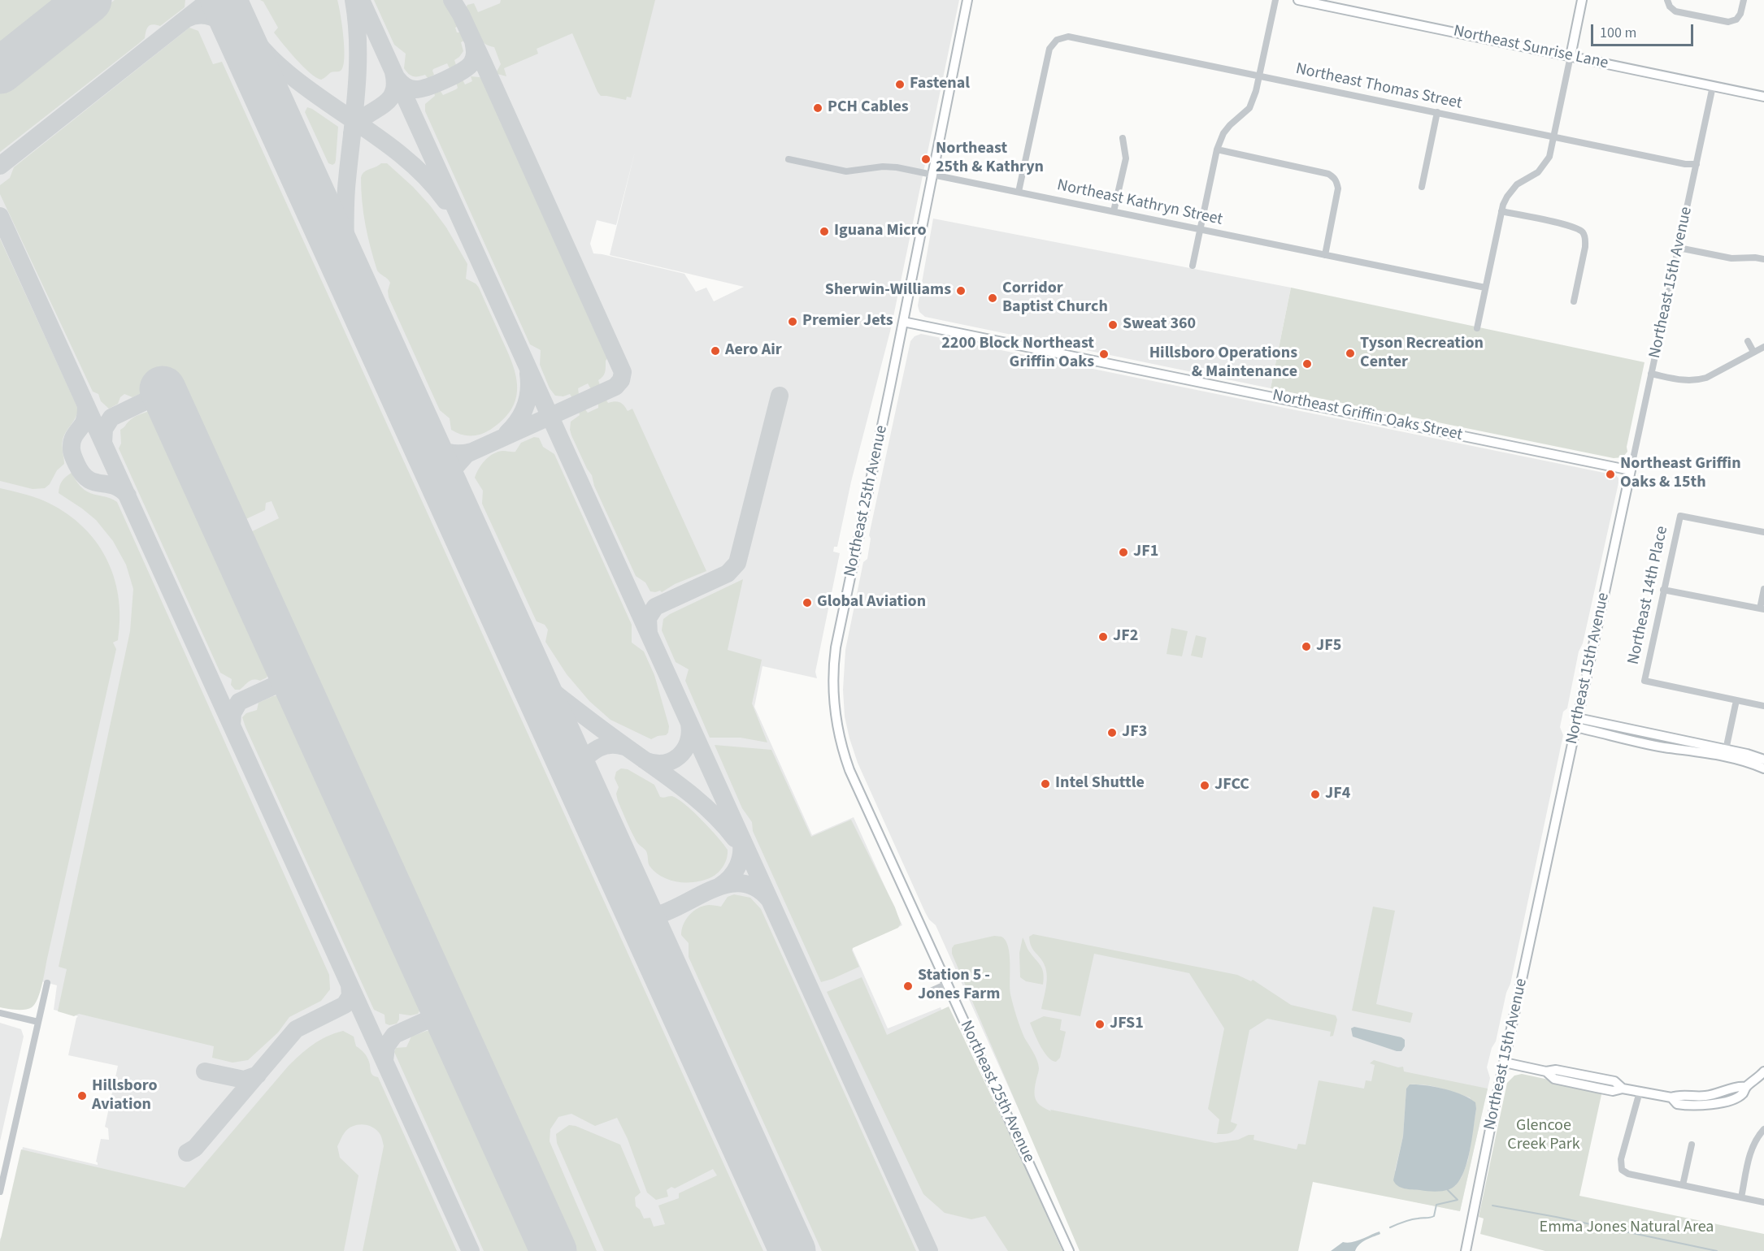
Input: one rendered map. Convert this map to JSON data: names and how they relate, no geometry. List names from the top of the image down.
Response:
{
  "streets": {
    "street": [
      "Northeast Sunrise Lane",
      "Northeast Thomas Street",
      "Northeast Kathryn Street",
      "Northeast 15th Avenue",
      "Northeast Griffin Oaks Street",
      "Northeast 25th Avenue",
      "Northeast 14th Place"
    ]
  },
  "crossings": [
    ["Northeast Sunrise Lane", "Northeast 15th Avenue"],
    ["Northeast Thomas Street", "Northeast Kathryn Street"],
    ["Northeast Thomas Street", "Northeast 15th Avenue"],
    ["Northeast Kathryn Street", "Northeast 25th Avenue"],
    ["Northeast 15th Avenue", "Northeast Griffin Oaks Street"],
    ["Northeast Griffin Oaks Street", "Northeast 25th Avenue"]
  ],
  "parks": ["Glencoe Creek Park", "Emma Jones Natural Area"],
  "places": [
    "Fastenal",
    "PCH Cables",
    "Northeast 25th & Kathryn",
    "Iguana Micro",
    "Sherwin-Williams",
    "Corridor Baptist Church",
    "Premier Jets",
    "Sweat 360",
    "Aero Air",
    "Tyson Recreation Center",
    "2200 Block Northeast Griffin Oaks",
    "Hillsboro Operations & Maintenance",
    "Northeast Griffin Oaks & 15th",
    "JF1",
    "Global Aviation",
    "JF2",
    "JF5",
    "JF3",
    "Intel Shuttle",
    "JFCC",
    "JF4",
    "Station 5 - Jones Farm",
    "JFS1",
    "Hillsboro Aviation"
  ],
  "scale_bar": "100 m"
}
